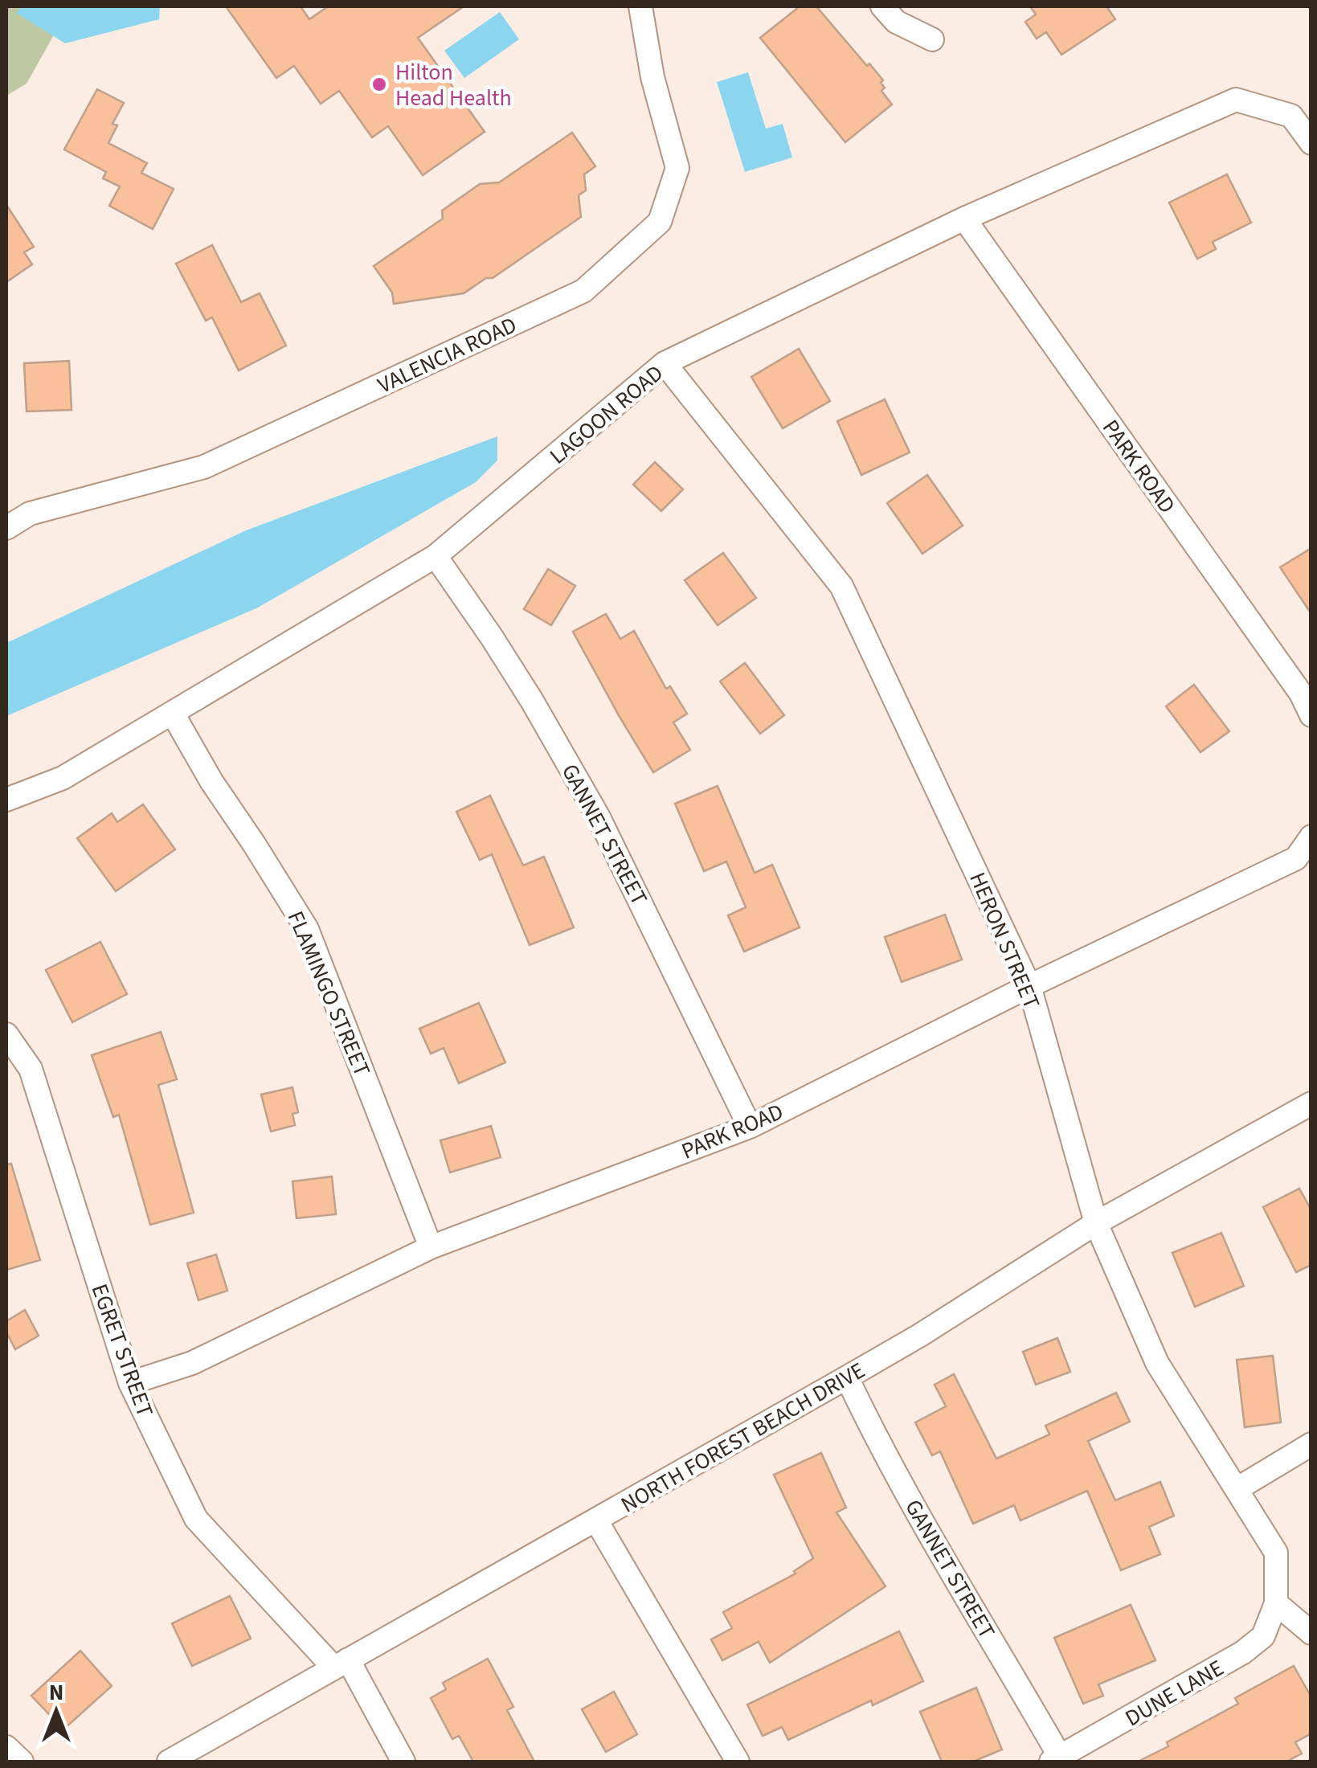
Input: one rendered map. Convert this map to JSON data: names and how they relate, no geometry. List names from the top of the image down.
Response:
{
  "streets": {
    "street": [
      "VALENCIA ROAD",
      "LAGOON ROAD",
      "PARK ROAD",
      "GANNET STREET",
      "HERON STREET",
      "FLAMINGO STREET",
      "EGRET STREET",
      "NORTH FOREST BEACH DRIVE",
      "DUNE LANE"
    ]
  },
  "crossings": [
    ["LAGOON ROAD", "PARK ROAD"],
    ["LAGOON ROAD", "GANNET STREET"],
    ["LAGOON ROAD", "HERON STREET"],
    ["LAGOON ROAD", "FLAMINGO STREET"],
    ["PARK ROAD", "GANNET STREET"],
    ["PARK ROAD", "HERON STREET"],
    ["PARK ROAD", "FLAMINGO STREET"],
    ["PARK ROAD", "EGRET STREET"],
    ["GANNET STREET", "NORTH FOREST BEACH DRIVE"],
    ["GANNET STREET", "DUNE LANE"],
    ["HERON STREET", "NORTH FOREST BEACH DRIVE"],
    ["HERON STREET", "DUNE LANE"],
    ["EGRET STREET", "NORTH FOREST BEACH DRIVE"]
  ],
  "places": ["Hilton Head Health"],
  "north": "top"
}
